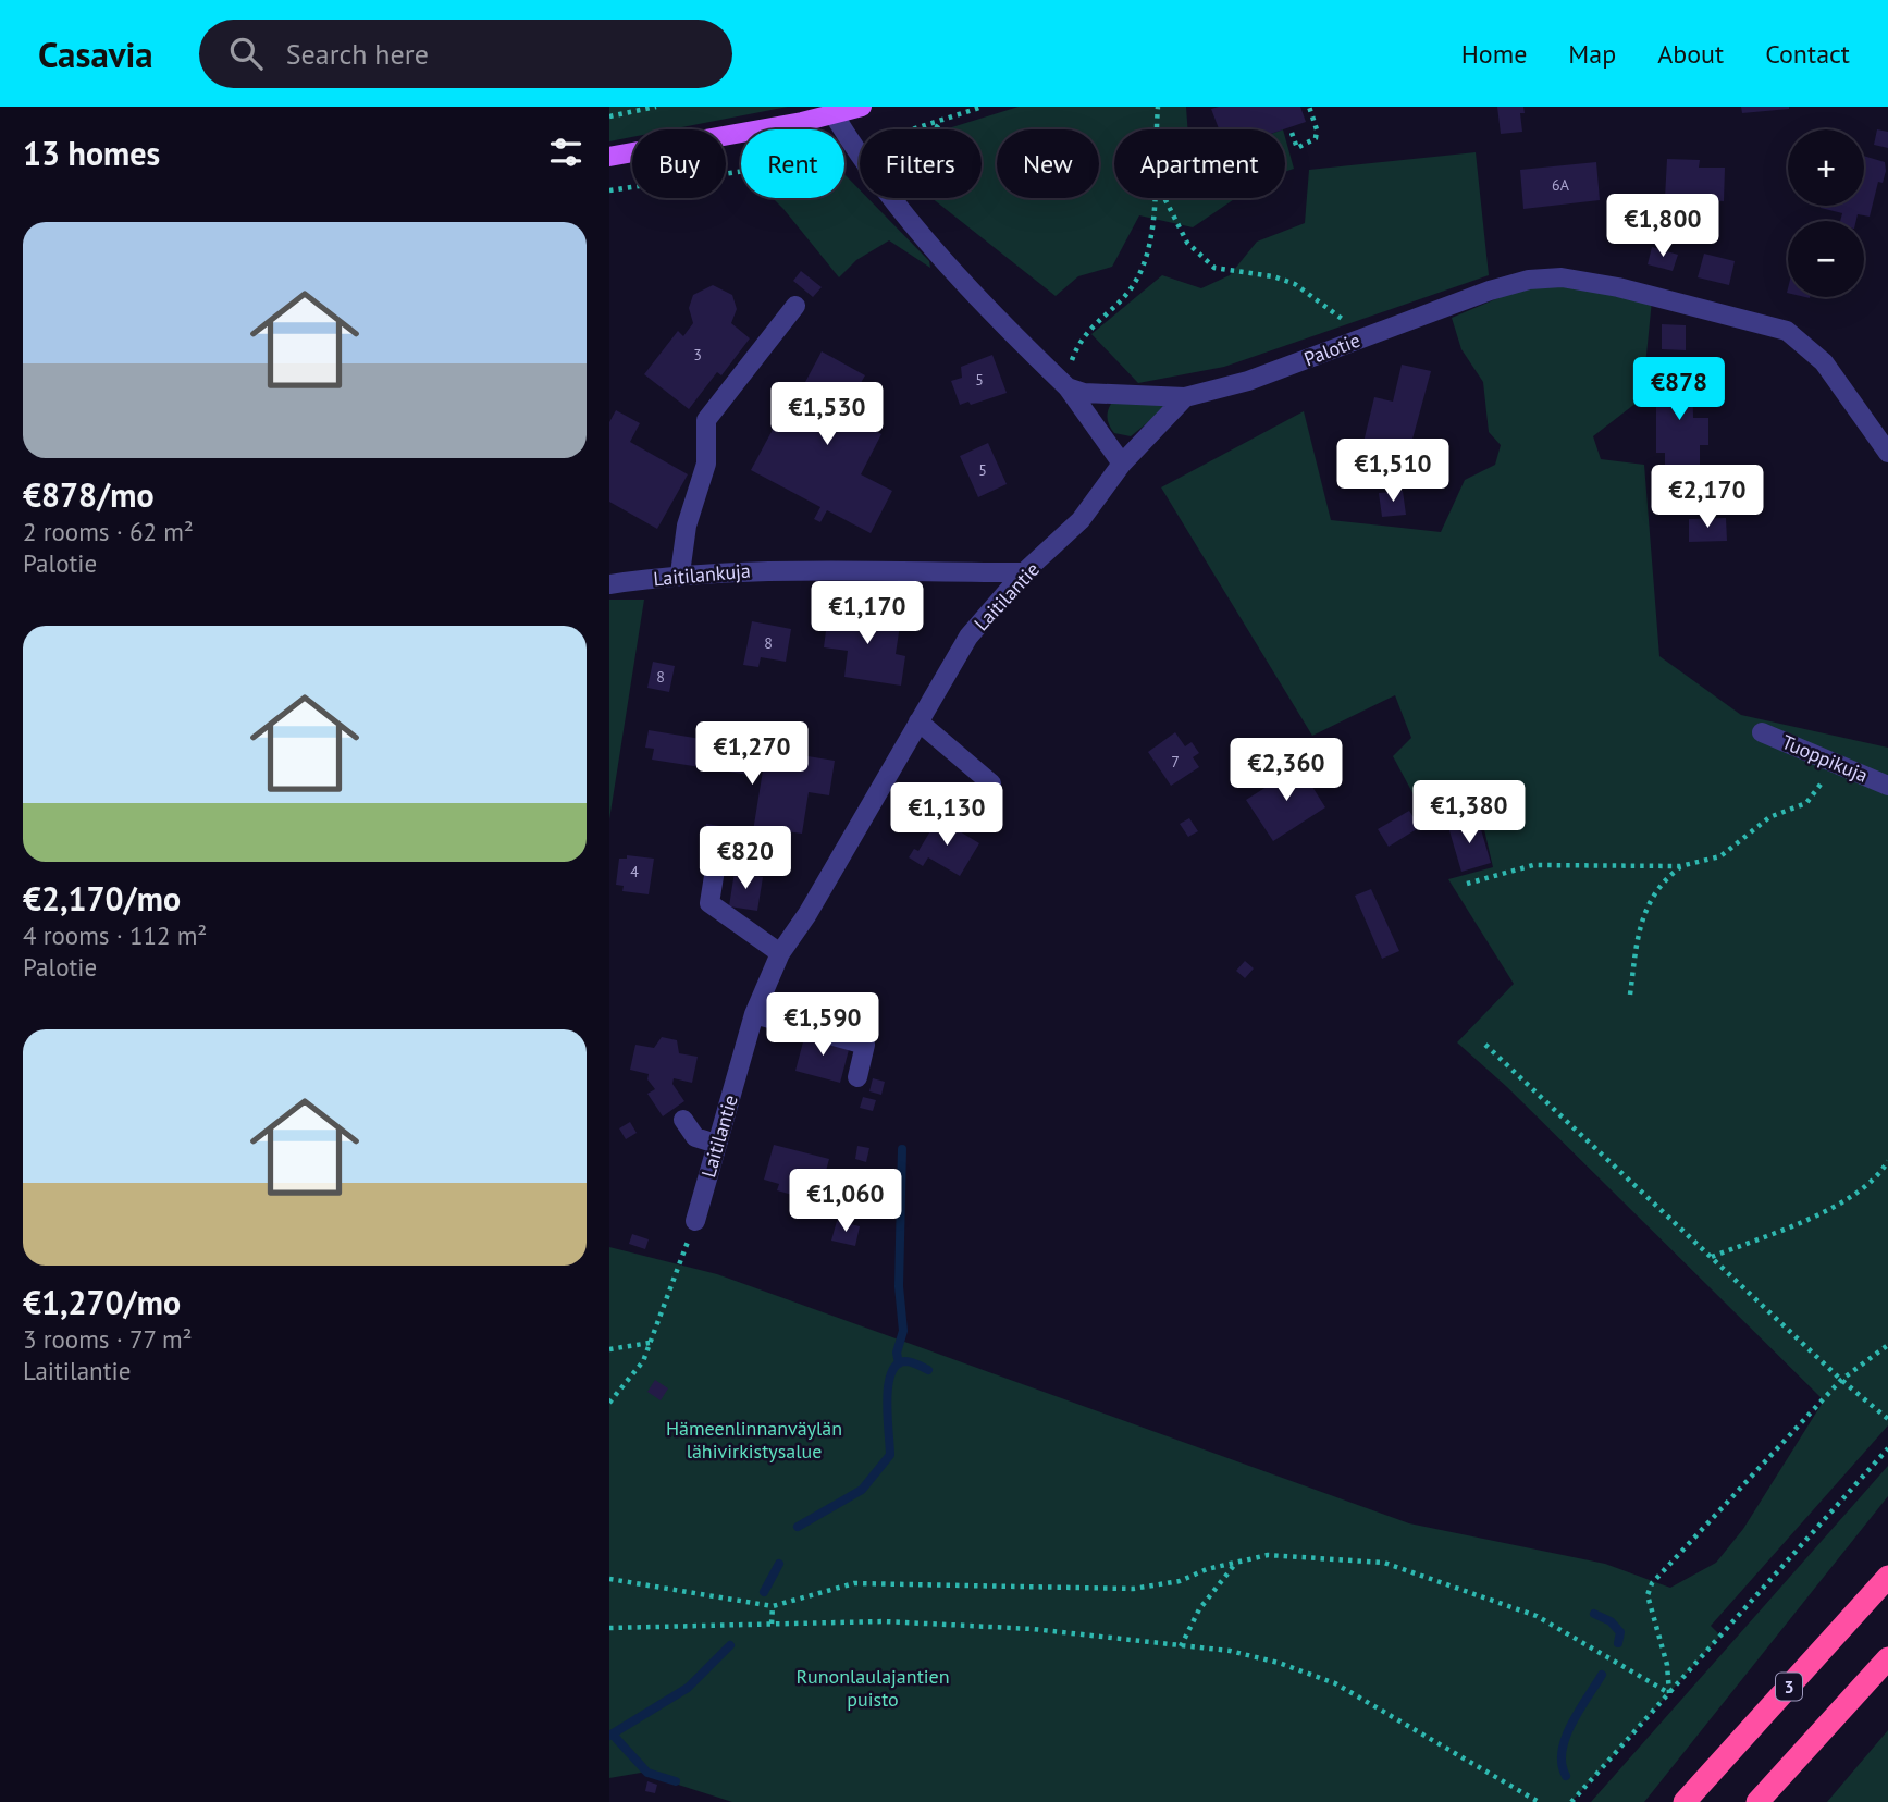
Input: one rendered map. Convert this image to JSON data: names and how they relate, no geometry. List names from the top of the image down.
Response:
{
  "streets": {
    "highway": ["3"],
    "street": [
      "Palotie",
      "Laitilankuja",
      "Laitilantie",
      "Tuoppikuja"
    ]
  },
  "crossings": [
    ["Palotie", "Laitilantie"],
    ["Laitilankuja", "Laitilantie"]
  ],
  "parks": ["Hämeenlinnanväylän lähivirkistysalue", "Runonlaulajantien puisto"],
  "house_numbers": [
    "6A",
    "3",
    "5",
    "5",
    "8",
    "8",
    "7",
    "4"
  ],
  "page": {
    "header": "Casavia",
    "search": "Search here",
    "nav": [
      "Home",
      "Map",
      "About",
      "Contact"
    ],
    "heading": "13 homes",
    "map_buttons": ["+", "−"],
    "chip": [
      "Buy",
      "Rent",
      "Filters",
      "New",
      "Apartment"
    ],
    "price": [
      "€1,800",
      "€878",
      "€1,530",
      "€1,510",
      "€2,170",
      "€1,170",
      "€1,270",
      "€2,360",
      "€1,380",
      "€1,130",
      "€820",
      "€1,590",
      "€1,060"
    ],
    "list": [
      {
        "name": "€878/mo",
        "note": "2 rooms · 62 m² · Palotie"
      },
      {
        "name": "€2,170/mo",
        "note": "4 rooms · 112 m² · Palotie"
      },
      {
        "name": "€1,270/mo",
        "note": "3 rooms · 77 m² · Laitilantie"
      }
    ]
  }
}
